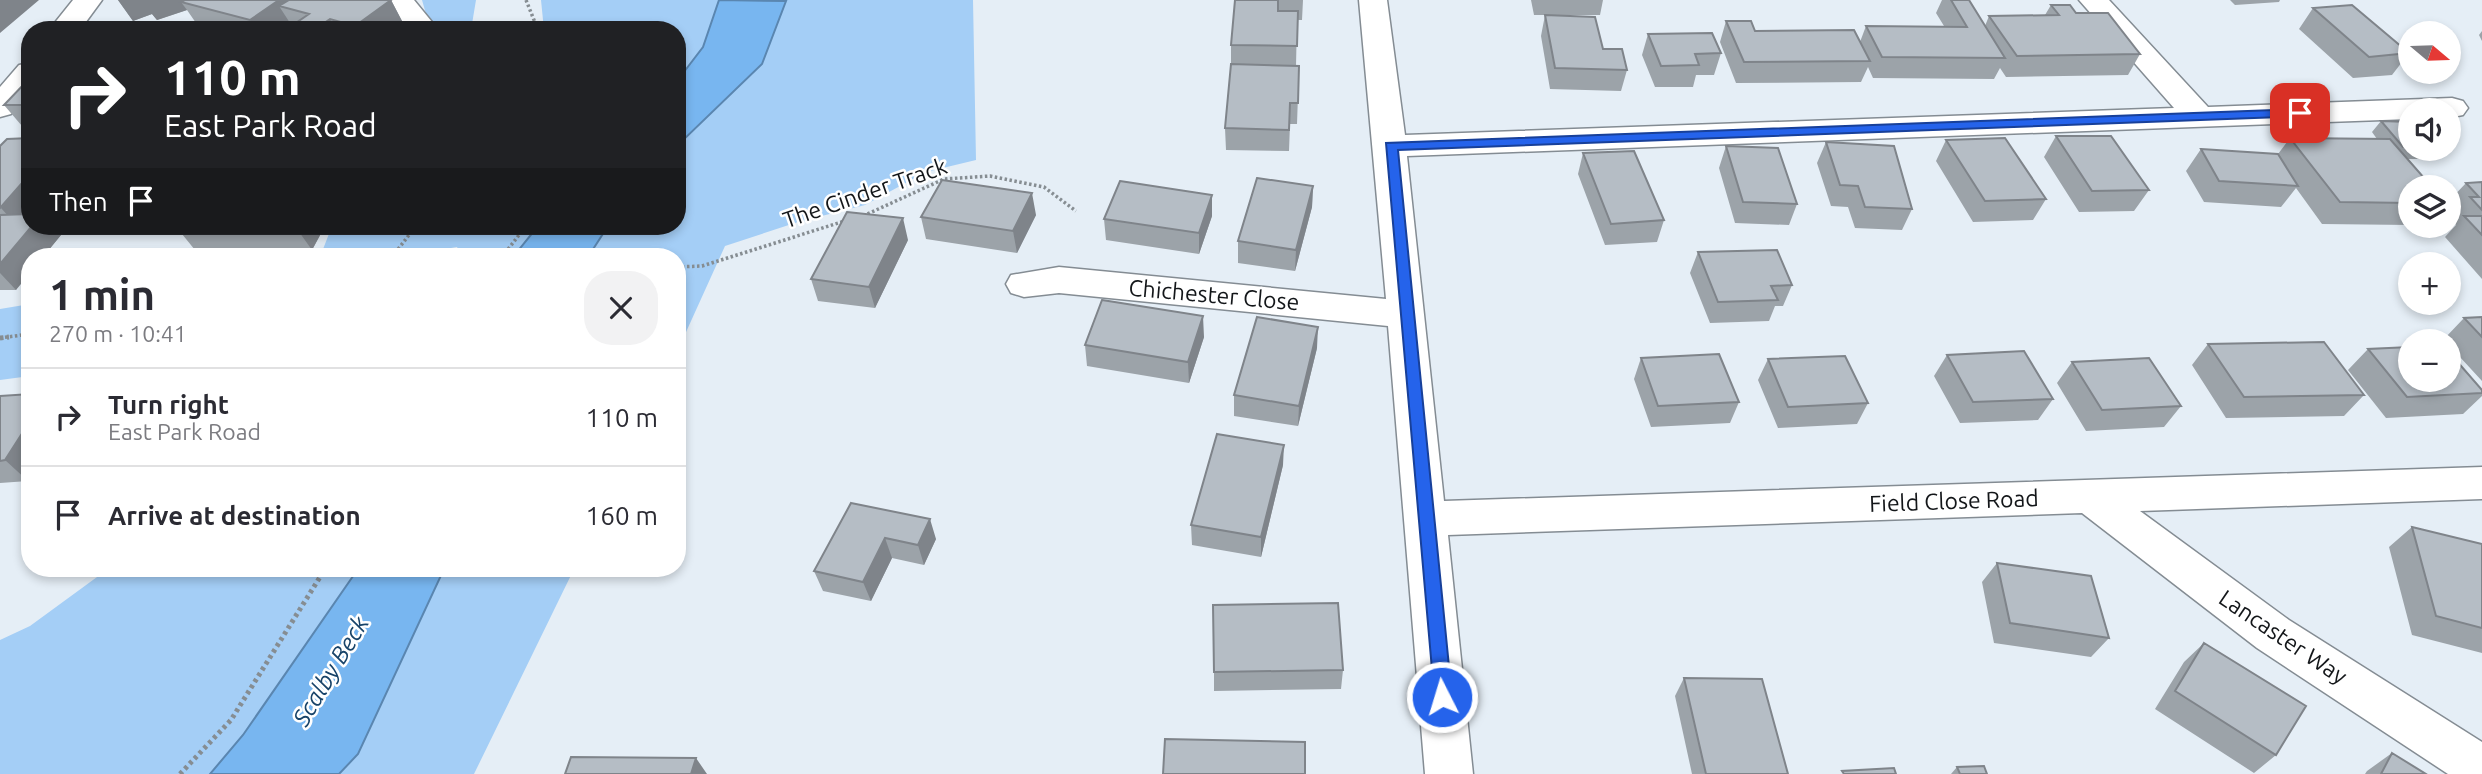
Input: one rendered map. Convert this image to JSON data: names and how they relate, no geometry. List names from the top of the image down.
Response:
{
  "streets": {
    "street": ["Chichester Close", "Field Close Road", "Lancaster Way"],
    "path": ["The Cinder Track"]
  },
  "crossings": [
    ["Field Close Road", "Lancaster Way"]
  ],
  "water": ["Scalby Beck"],
  "north": "right",
  "page": {
    "map_buttons": ["+", "−"],
    "turn": ["110 m", "East Park Road"],
    "then": "Then",
    "heading": ["1 min", "270 m · 10:41"],
    "list": [
      {
        "name": "Turn right",
        "note": "East Park Road",
        "value": "110 m"
      },
      {
        "name": "Arrive at destination",
        "value": "160 m"
      }
    ]
  }
}
